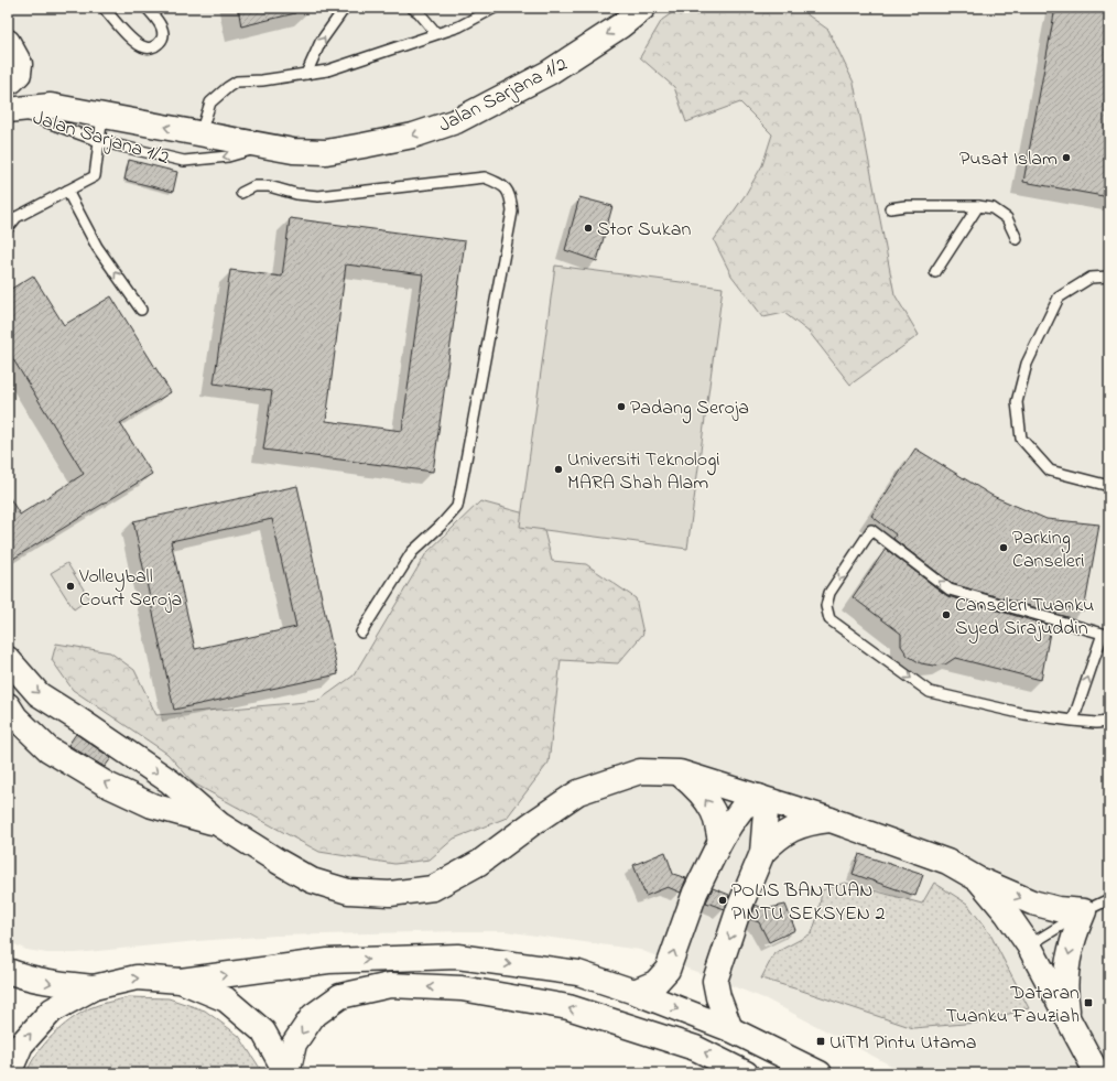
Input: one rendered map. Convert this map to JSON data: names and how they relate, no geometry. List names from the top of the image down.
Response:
{
  "streets": {
    "street": ["Jalan Sarjana 1/2"]
  },
  "one_way": ["Jalan Sarjana 1/2"],
  "places": {
    "other": [
      "Pusat Islam",
      "Stor Sukan",
      "Padang Seroja",
      "Universiti Teknologi MARA Shah Alam",
      "Parking Canseleri",
      "Volleyball Court Seroja",
      "Canseleri Tuanku Syed Sirajuddin",
      "POLIS BANTUAN PINTU SEKSYEN 2"
    ],
    "transit": ["Dataran Tuanku Fauziah", "UiTM Pintu Utama"]
  }
}
